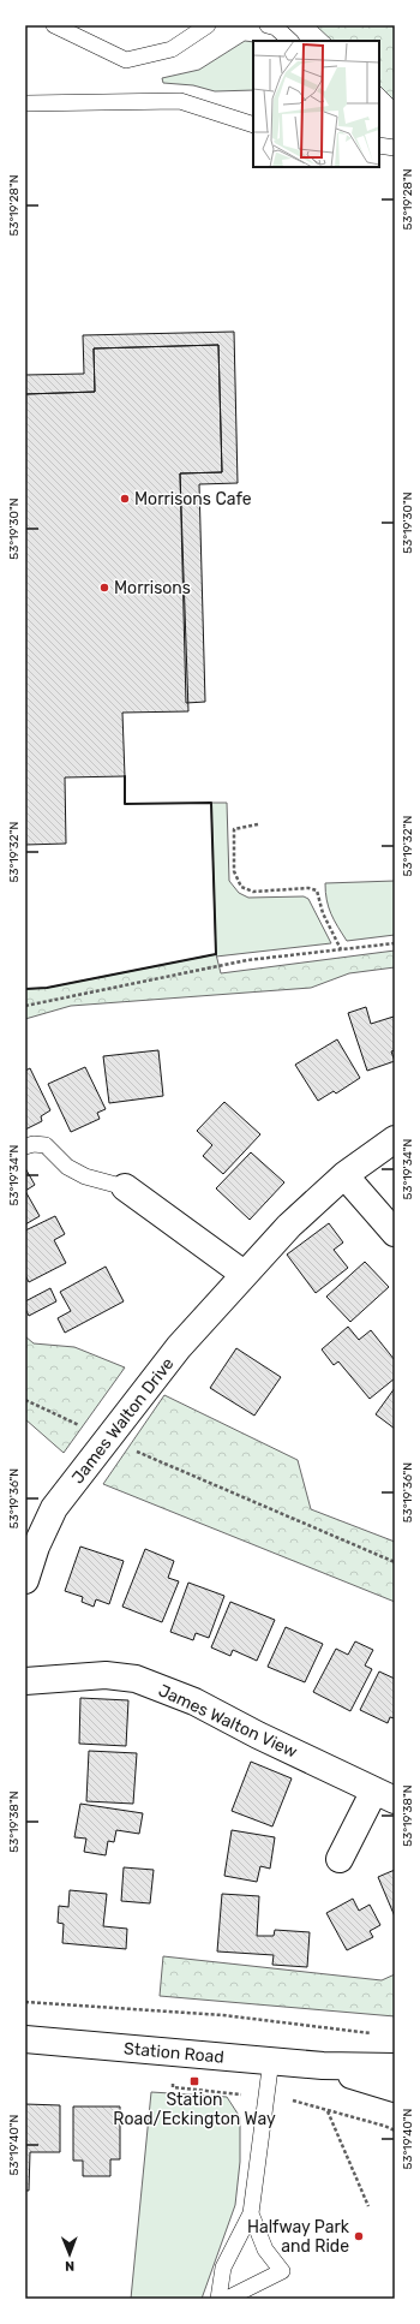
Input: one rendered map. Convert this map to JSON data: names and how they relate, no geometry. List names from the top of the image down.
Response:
{
  "streets": {
    "street": ["James Walton Drive", "James Walton View", "Station Road"]
  },
  "places": {
    "other": ["Morrisons Cafe", "Morrisons", "Halfway Park and Ride"],
    "transit": ["Station Road/Eckington Way"]
  },
  "north": "bottom",
  "coordinates": [
    "53°19'28\"N",
    "53°19'30\"N",
    "53°19'32\"N",
    "53°19'34\"N",
    "53°19'36\"N",
    "53°19'38\"N",
    "53°19'40\"N"
  ]
}
